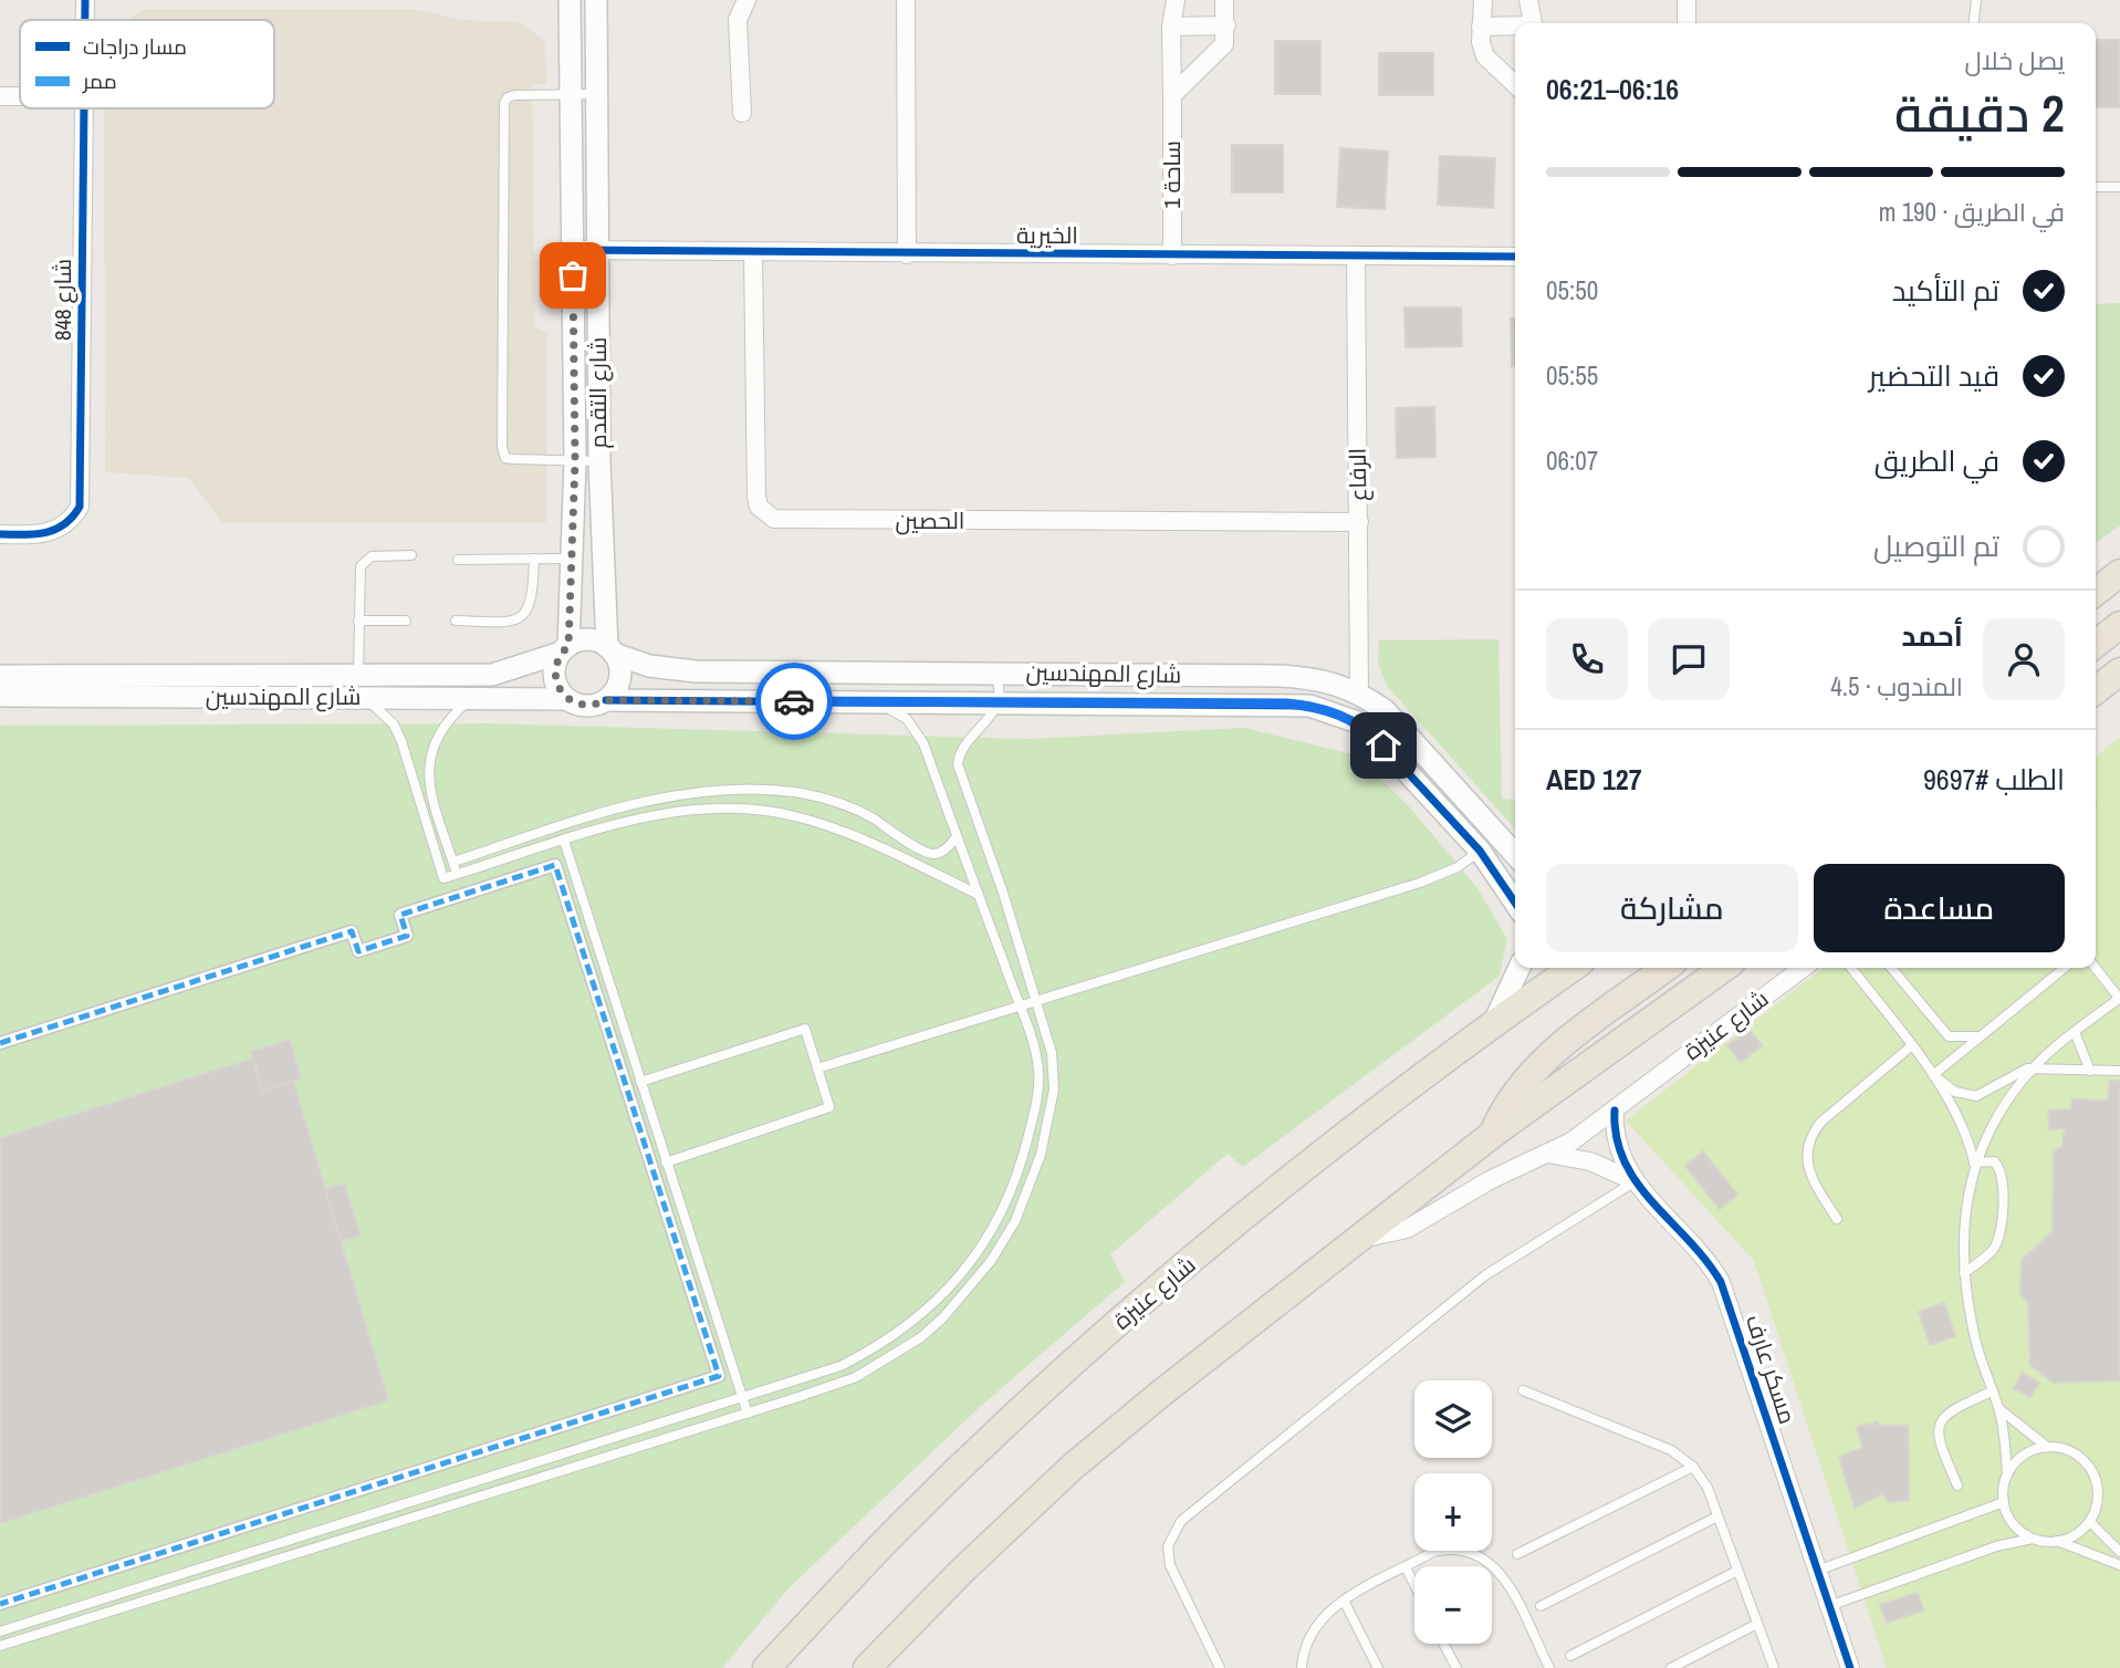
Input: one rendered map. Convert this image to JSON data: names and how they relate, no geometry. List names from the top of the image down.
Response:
{
  "streets": {
    "main road": ["شارع عنيزة"],
    "street": [
      "ساحة 1",
      "الخيرية",
      "شارع 848",
      "شارع التقدم",
      "الرفاع",
      "الحصين",
      "شارع المهندسين",
      "مسكر عارف"
    ]
  },
  "crossings": [
    ["ساحة 1", "الخيرية"],
    ["الخيرية", "شارع التقدم"],
    ["الخيرية", "الرفاع"],
    ["الخيرية", "الحصين"],
    ["شارع التقدم", "شارع المهندسين"],
    ["الرفاع", "الحصين"],
    ["الرفاع", "شارع المهندسين"],
    ["شارع عنيزة", "مسكر عارف"]
  ],
  "legend": ["مسار دراجات", "ممر"],
  "page": {
    "heading": ["2 دقيقة", "يصل خلال", "06:16–06:21"],
    "panel": [
      "أحمد",
      "المندوب · 4.5",
      "الطلب #9697",
      "AED 127"
    ],
    "bar": "في الطريق · 190 m",
    "list": [
      ["تم التأكيد", "05:50"],
      ["قيد التحضير", "05:55"],
      ["في الطريق", "06:07"],
      "تم التوصيل"
    ],
    "buttons": ["مساعدة", "مشاركة"],
    "map_buttons": ["+", "−"]
  }
}
